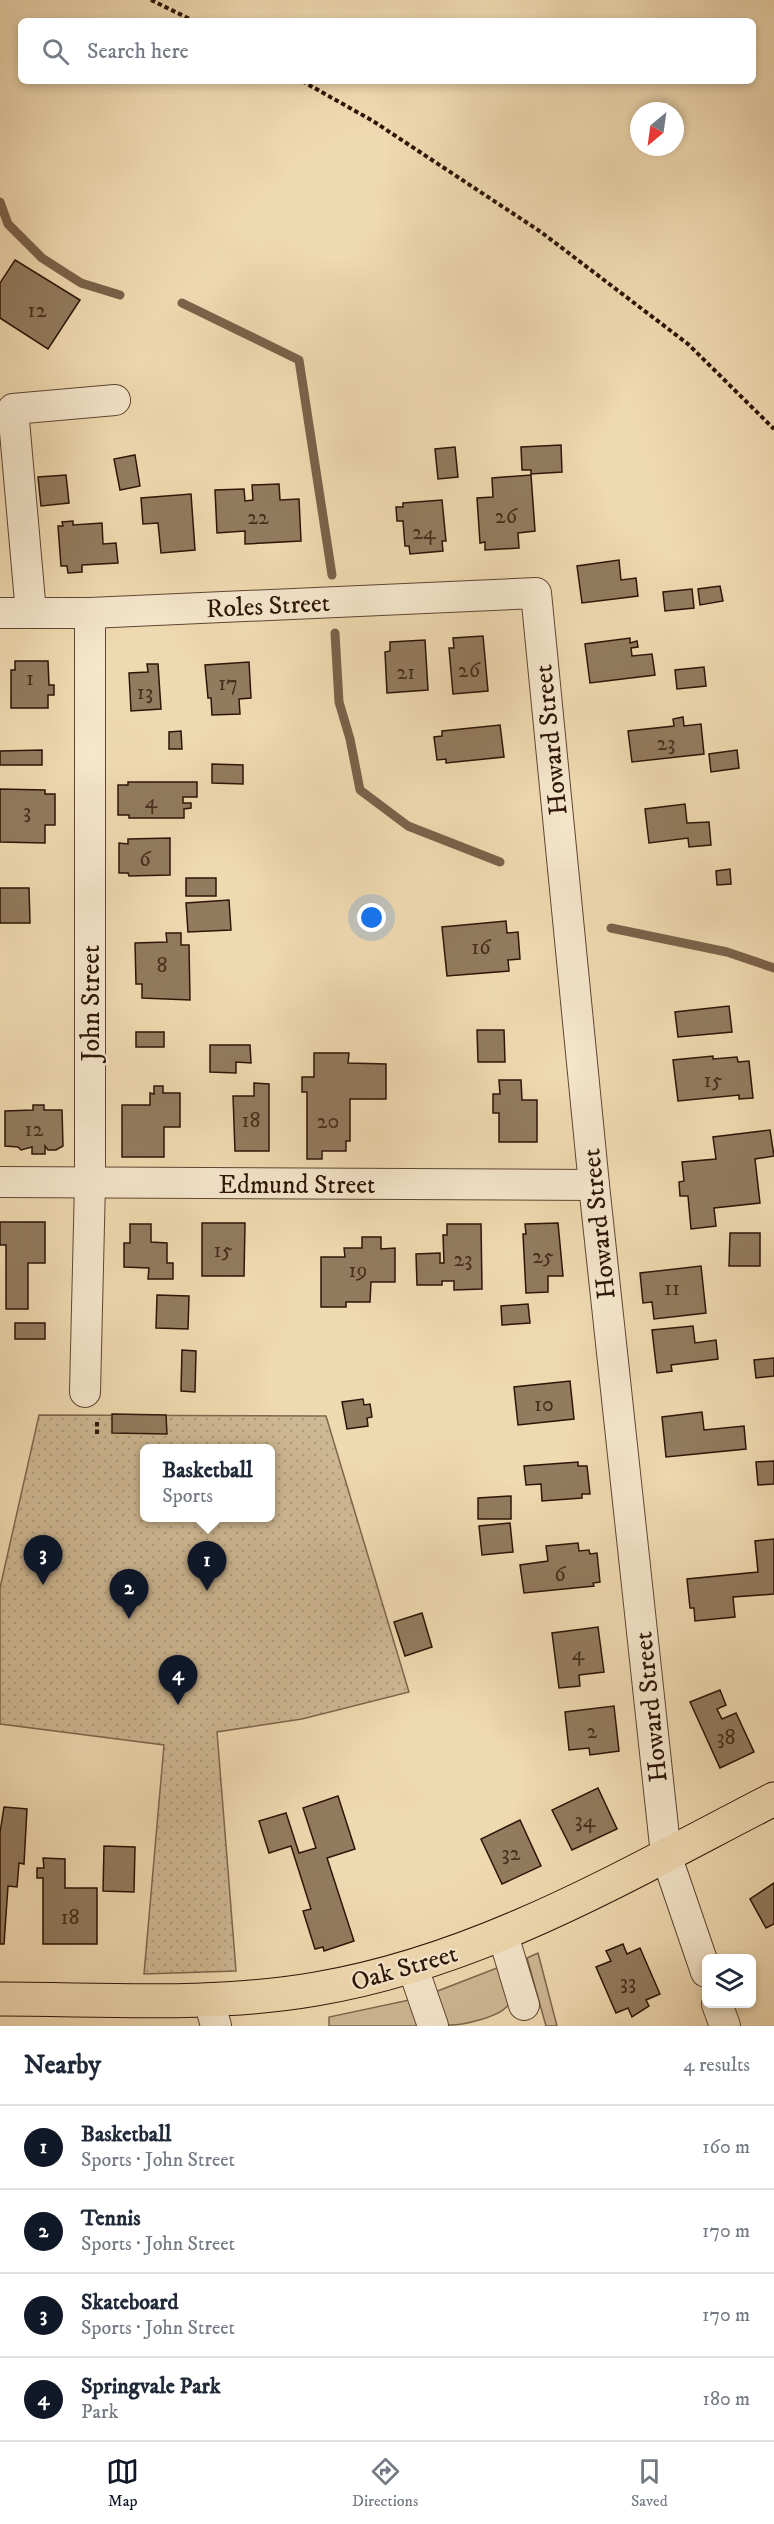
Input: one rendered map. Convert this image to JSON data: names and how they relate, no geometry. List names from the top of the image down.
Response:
{
  "streets": {
    "main road": ["Oak Street"],
    "street": [
      "Roles Street",
      "Howard Street",
      "John Street",
      "Edmund Street"
    ]
  },
  "crossings": [
    ["Roles Street", "Howard Street"],
    ["Roles Street", "John Street"],
    ["Howard Street", "Edmund Street"],
    ["Howard Street", "Oak Street"],
    ["John Street", "Edmund Street"]
  ],
  "house_numbers": [
    "12",
    "26",
    "22",
    "24",
    "26",
    "21",
    "1",
    "17",
    "13",
    "23",
    "4",
    "3",
    "6",
    "16",
    "8",
    "15",
    "18",
    "20",
    "12",
    "15",
    "25",
    "23",
    "19",
    "11",
    "10",
    "6",
    "4",
    "2",
    "38",
    "34",
    "32",
    "18",
    "33"
  ],
  "north": "bottom left",
  "page": {
    "search": "Search here",
    "popup": ["Basketball", "Sports"],
    "pins": [
      "3",
      "1",
      "2",
      "4"
    ],
    "heading": ["Nearby", "4 results"],
    "list": [
      {
        "mark": "1",
        "name": "Basketball",
        "note": "Sports · John Street",
        "value": "160 m"
      },
      {
        "mark": "2",
        "name": "Tennis",
        "note": "Sports · John Street",
        "value": "170 m"
      },
      {
        "mark": "3",
        "name": "Skateboard",
        "note": "Sports · John Street",
        "value": "170 m"
      },
      {
        "mark": "4",
        "name": "Springvale Park",
        "note": "Park",
        "value": "180 m"
      }
    ],
    "nav": ["Map", "Directions", "Saved"]
  }
}
